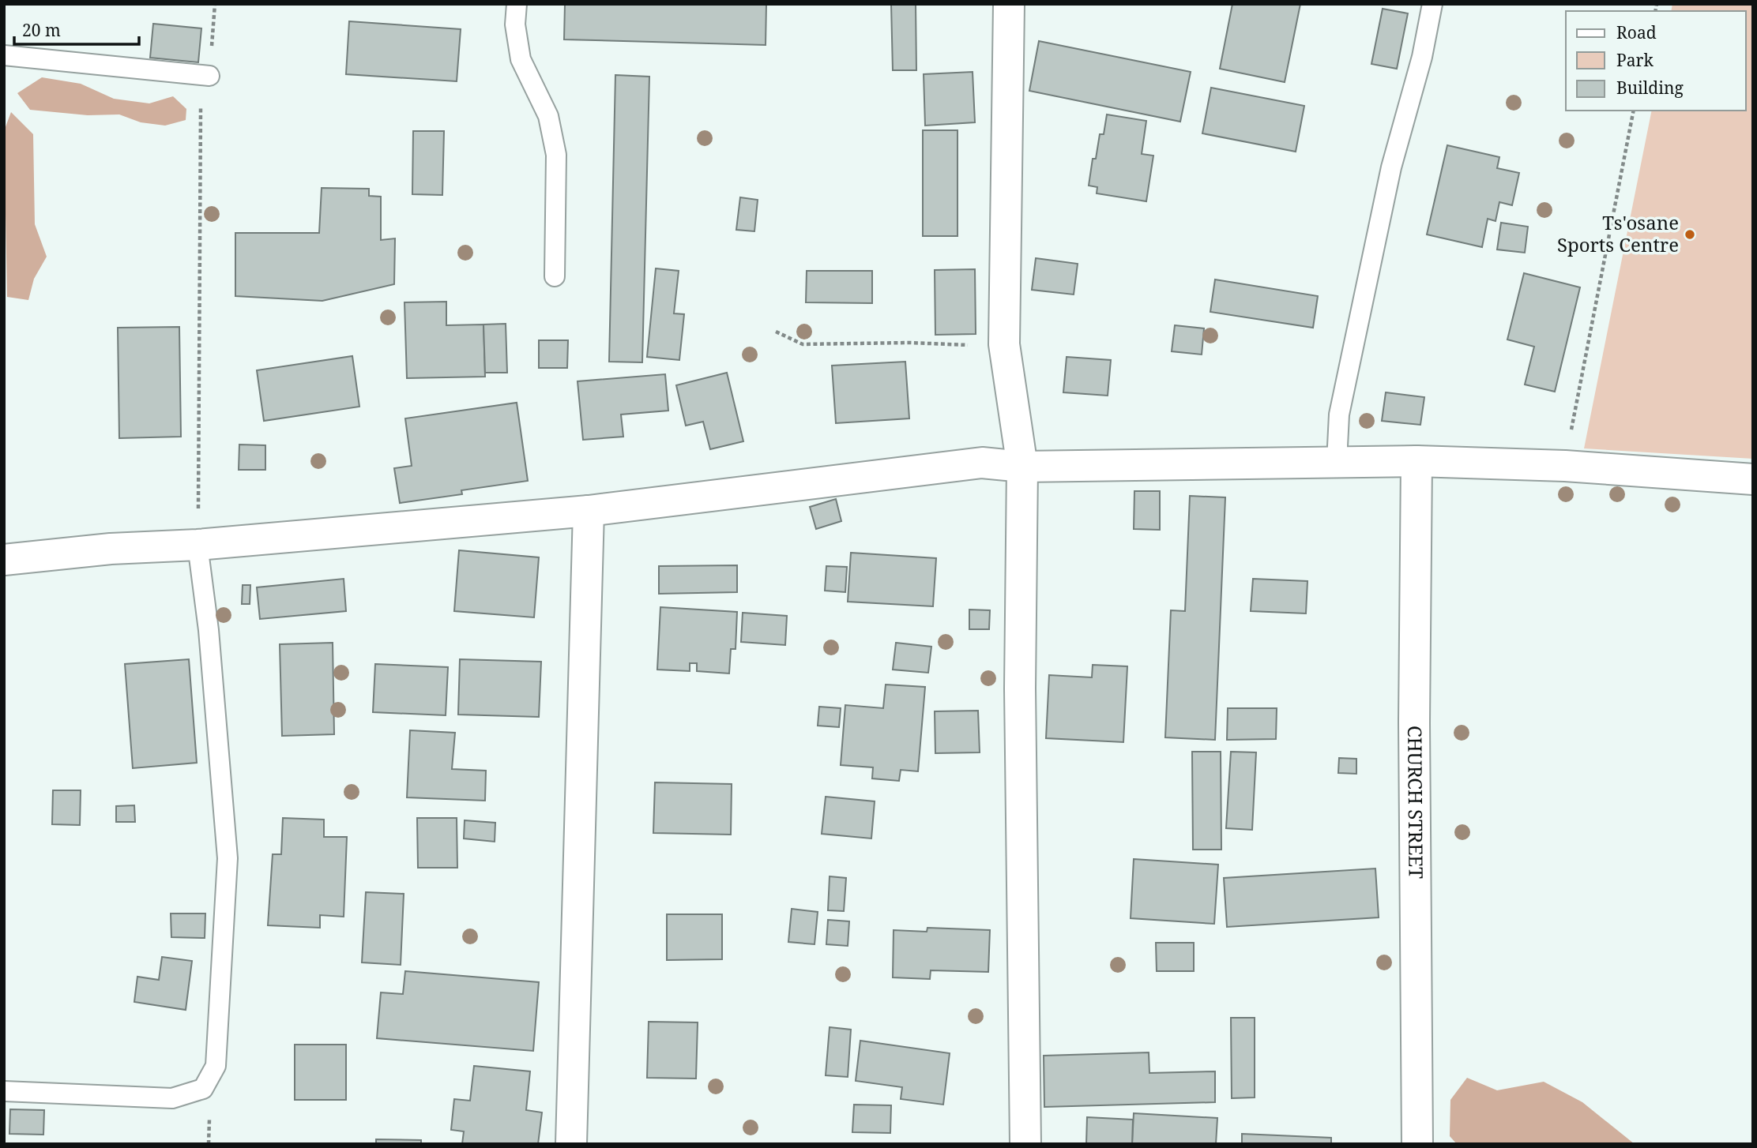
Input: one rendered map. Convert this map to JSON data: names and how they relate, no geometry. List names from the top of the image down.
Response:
{
  "streets": {
    "street": ["CHURCH STREET"]
  },
  "places": ["Ts'osane Sports Centre"],
  "legend": ["Road", "Park", "Building"],
  "scale_bar": "20 m"
}
